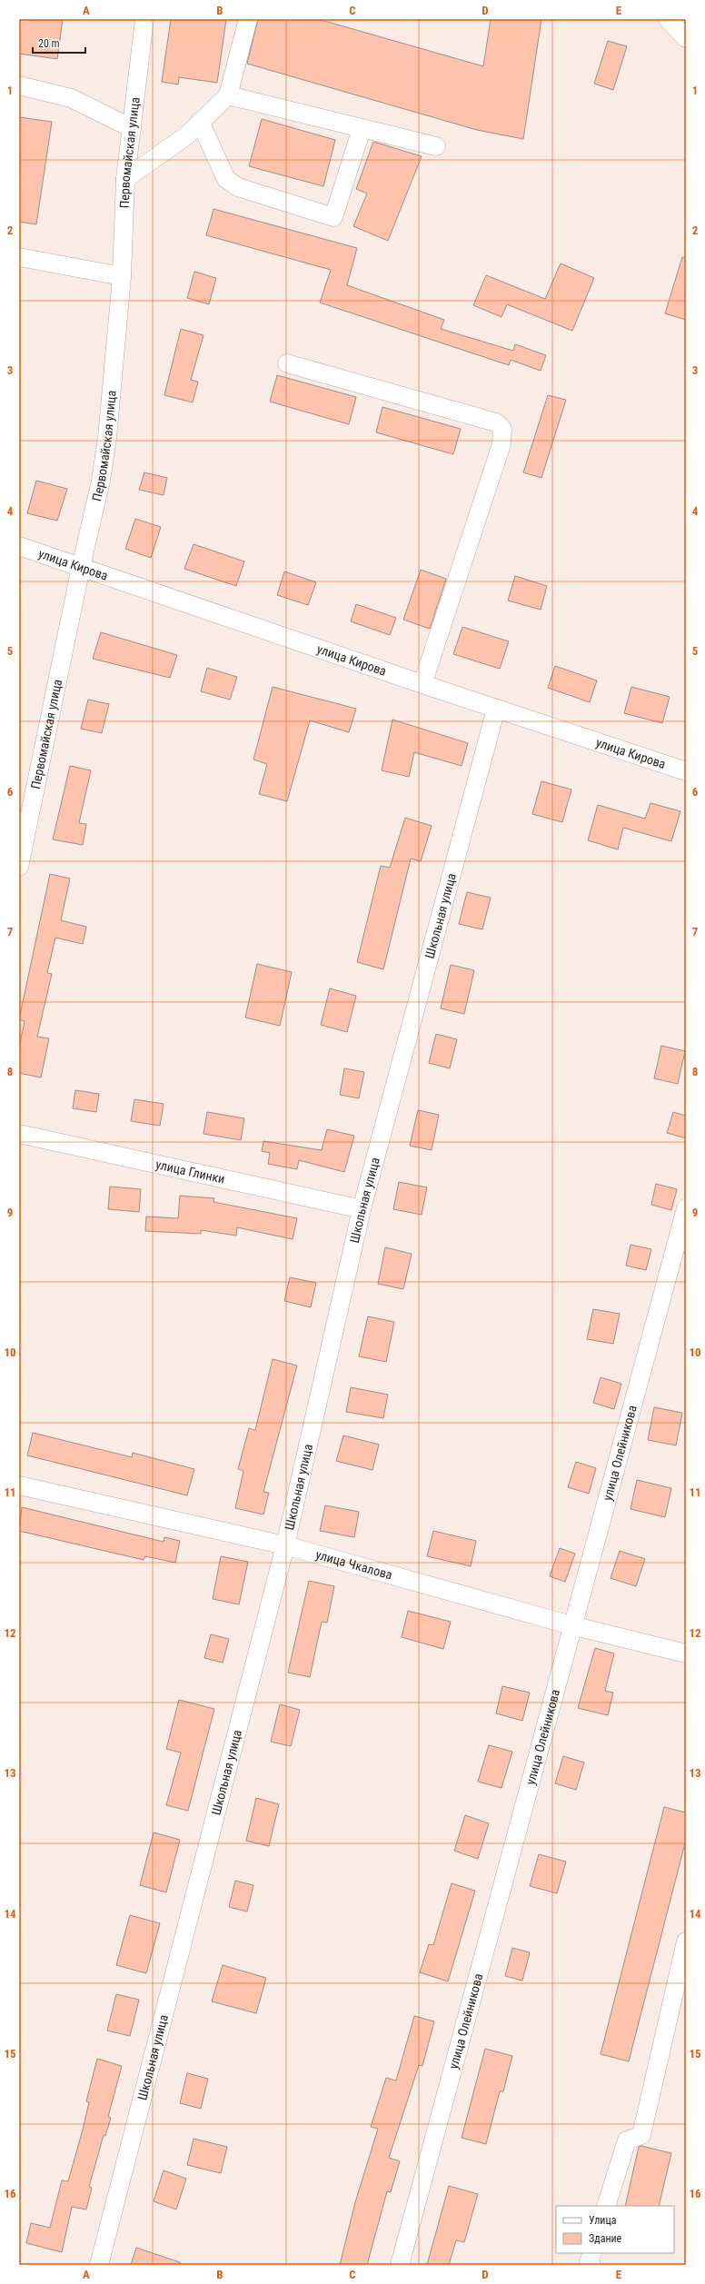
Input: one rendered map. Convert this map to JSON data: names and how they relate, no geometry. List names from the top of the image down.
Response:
{
  "streets": {
    "street": [
      "Первомайская улица",
      "улица Кирова",
      "Школьная улица",
      "улица Глинки",
      "улица Олейникова",
      "улица Чкалова"
    ]
  },
  "crossings": [
    ["Первомайская улица", "улица Кирова"],
    ["улица Кирова", "Школьная улица"],
    ["Школьная улица", "улица Глинки"],
    ["Школьная улица", "улица Чкалова"],
    ["улица Олейникова", "улица Чкалова"]
  ],
  "legend": ["Улица", "Здание"],
  "scale_bar": "20 m",
  "grid": {
    "columns": [
      "A",
      "B",
      "C",
      "D",
      "E"
    ],
    "rows": [
      "1",
      "2",
      "3",
      "4",
      "5",
      "6",
      "7",
      "8",
      "9",
      "10",
      "11",
      "12",
      "13",
      "14",
      "15",
      "16"
    ]
  }
}
